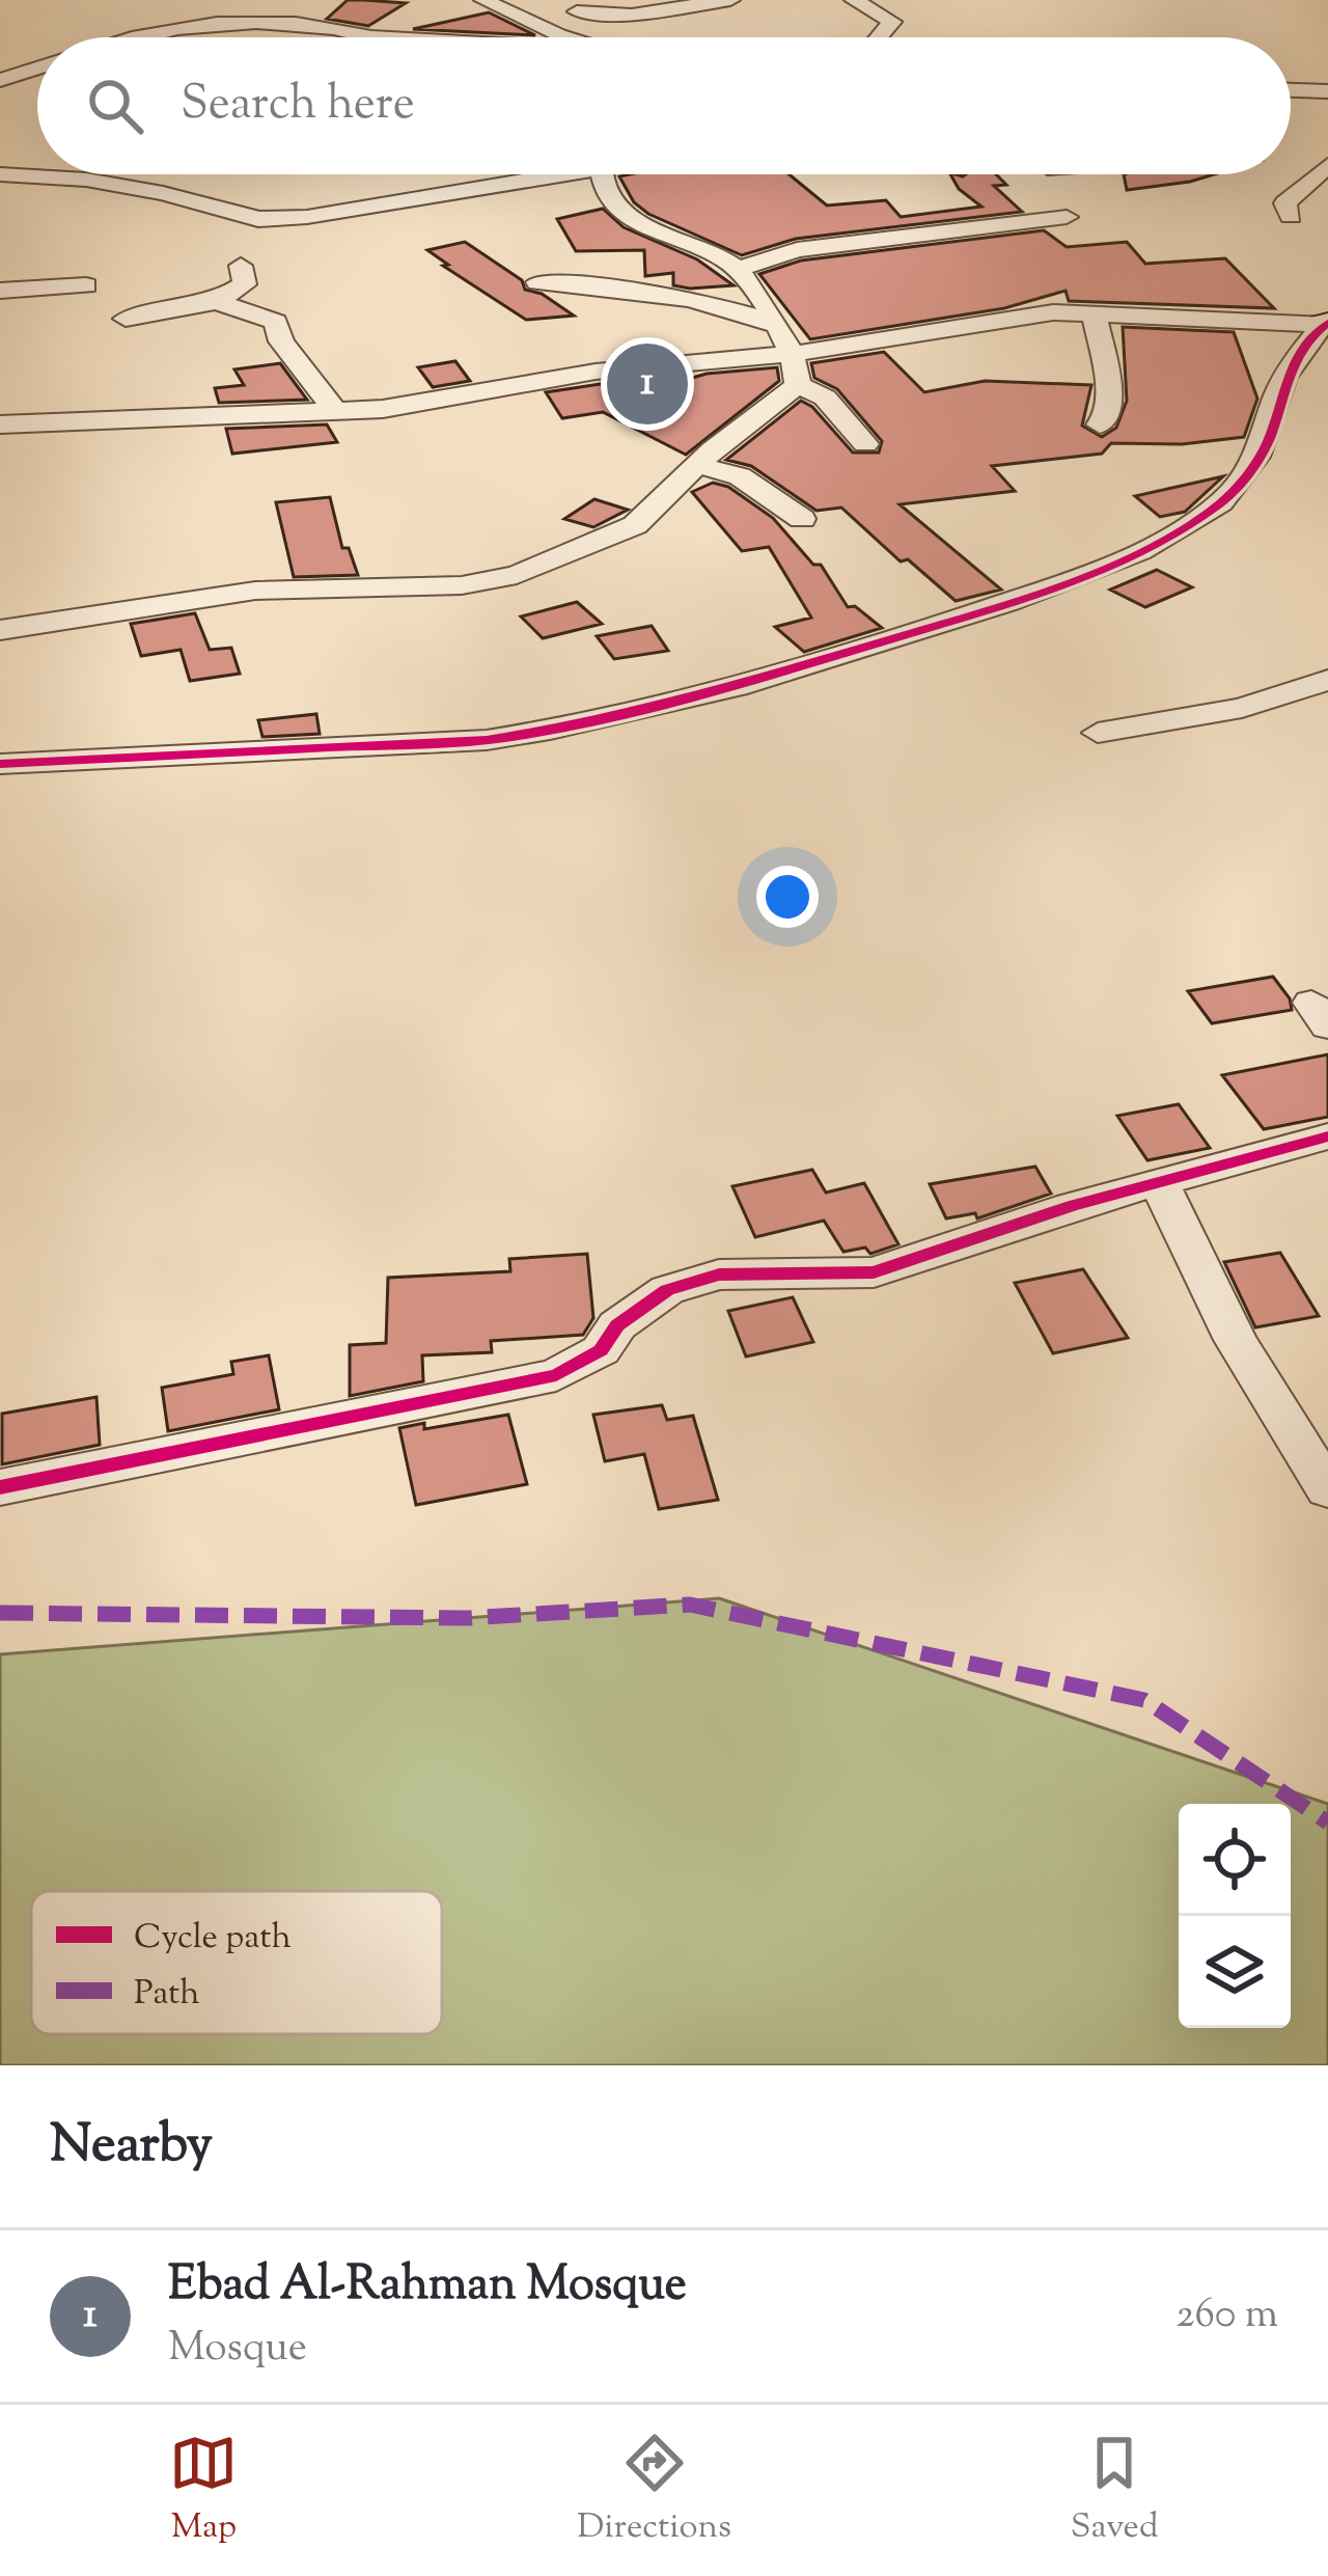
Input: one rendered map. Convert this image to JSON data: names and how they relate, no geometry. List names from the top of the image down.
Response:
{
  "legend": ["Cycle path", "Path"],
  "page": {
    "search": "Search here",
    "pins": "1",
    "heading": "Nearby",
    "list": [
      {
        "mark": "1",
        "name": "Ebad Al-Rahman Mosque",
        "note": "Mosque",
        "value": "260 m"
      }
    ],
    "nav": ["Map", "Directions", "Saved"]
  }
}
